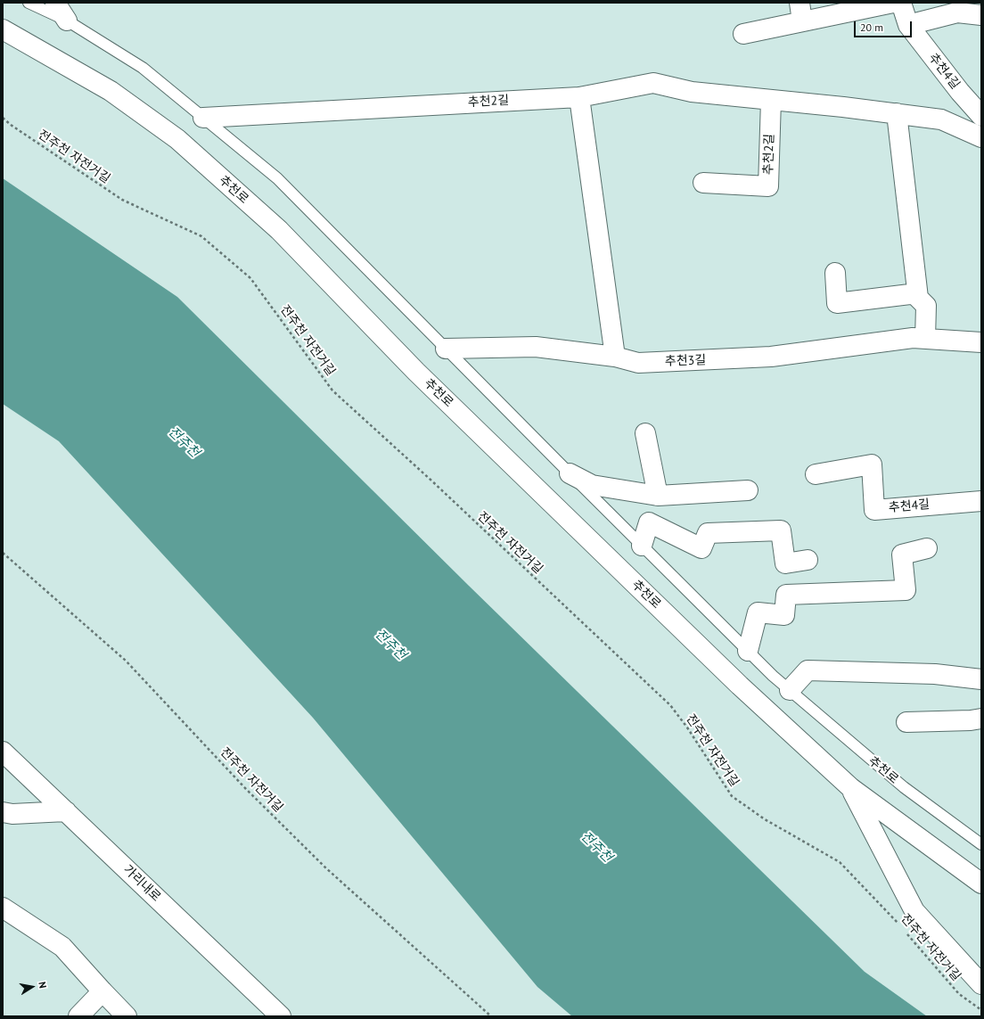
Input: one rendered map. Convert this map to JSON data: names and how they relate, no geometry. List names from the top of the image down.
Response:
{
  "streets": {
    "street": [
      "추천4길",
      "추천2길",
      "추천로",
      "추천3길",
      "가리내로"
    ],
    "path": ["전주천 자전거길"]
  },
  "crossings": [
    ["추천2길", "추천로"],
    ["추천로", "추천3길"]
  ],
  "water": ["전주천"],
  "scale_bar": "20 m",
  "north": "right"
}
